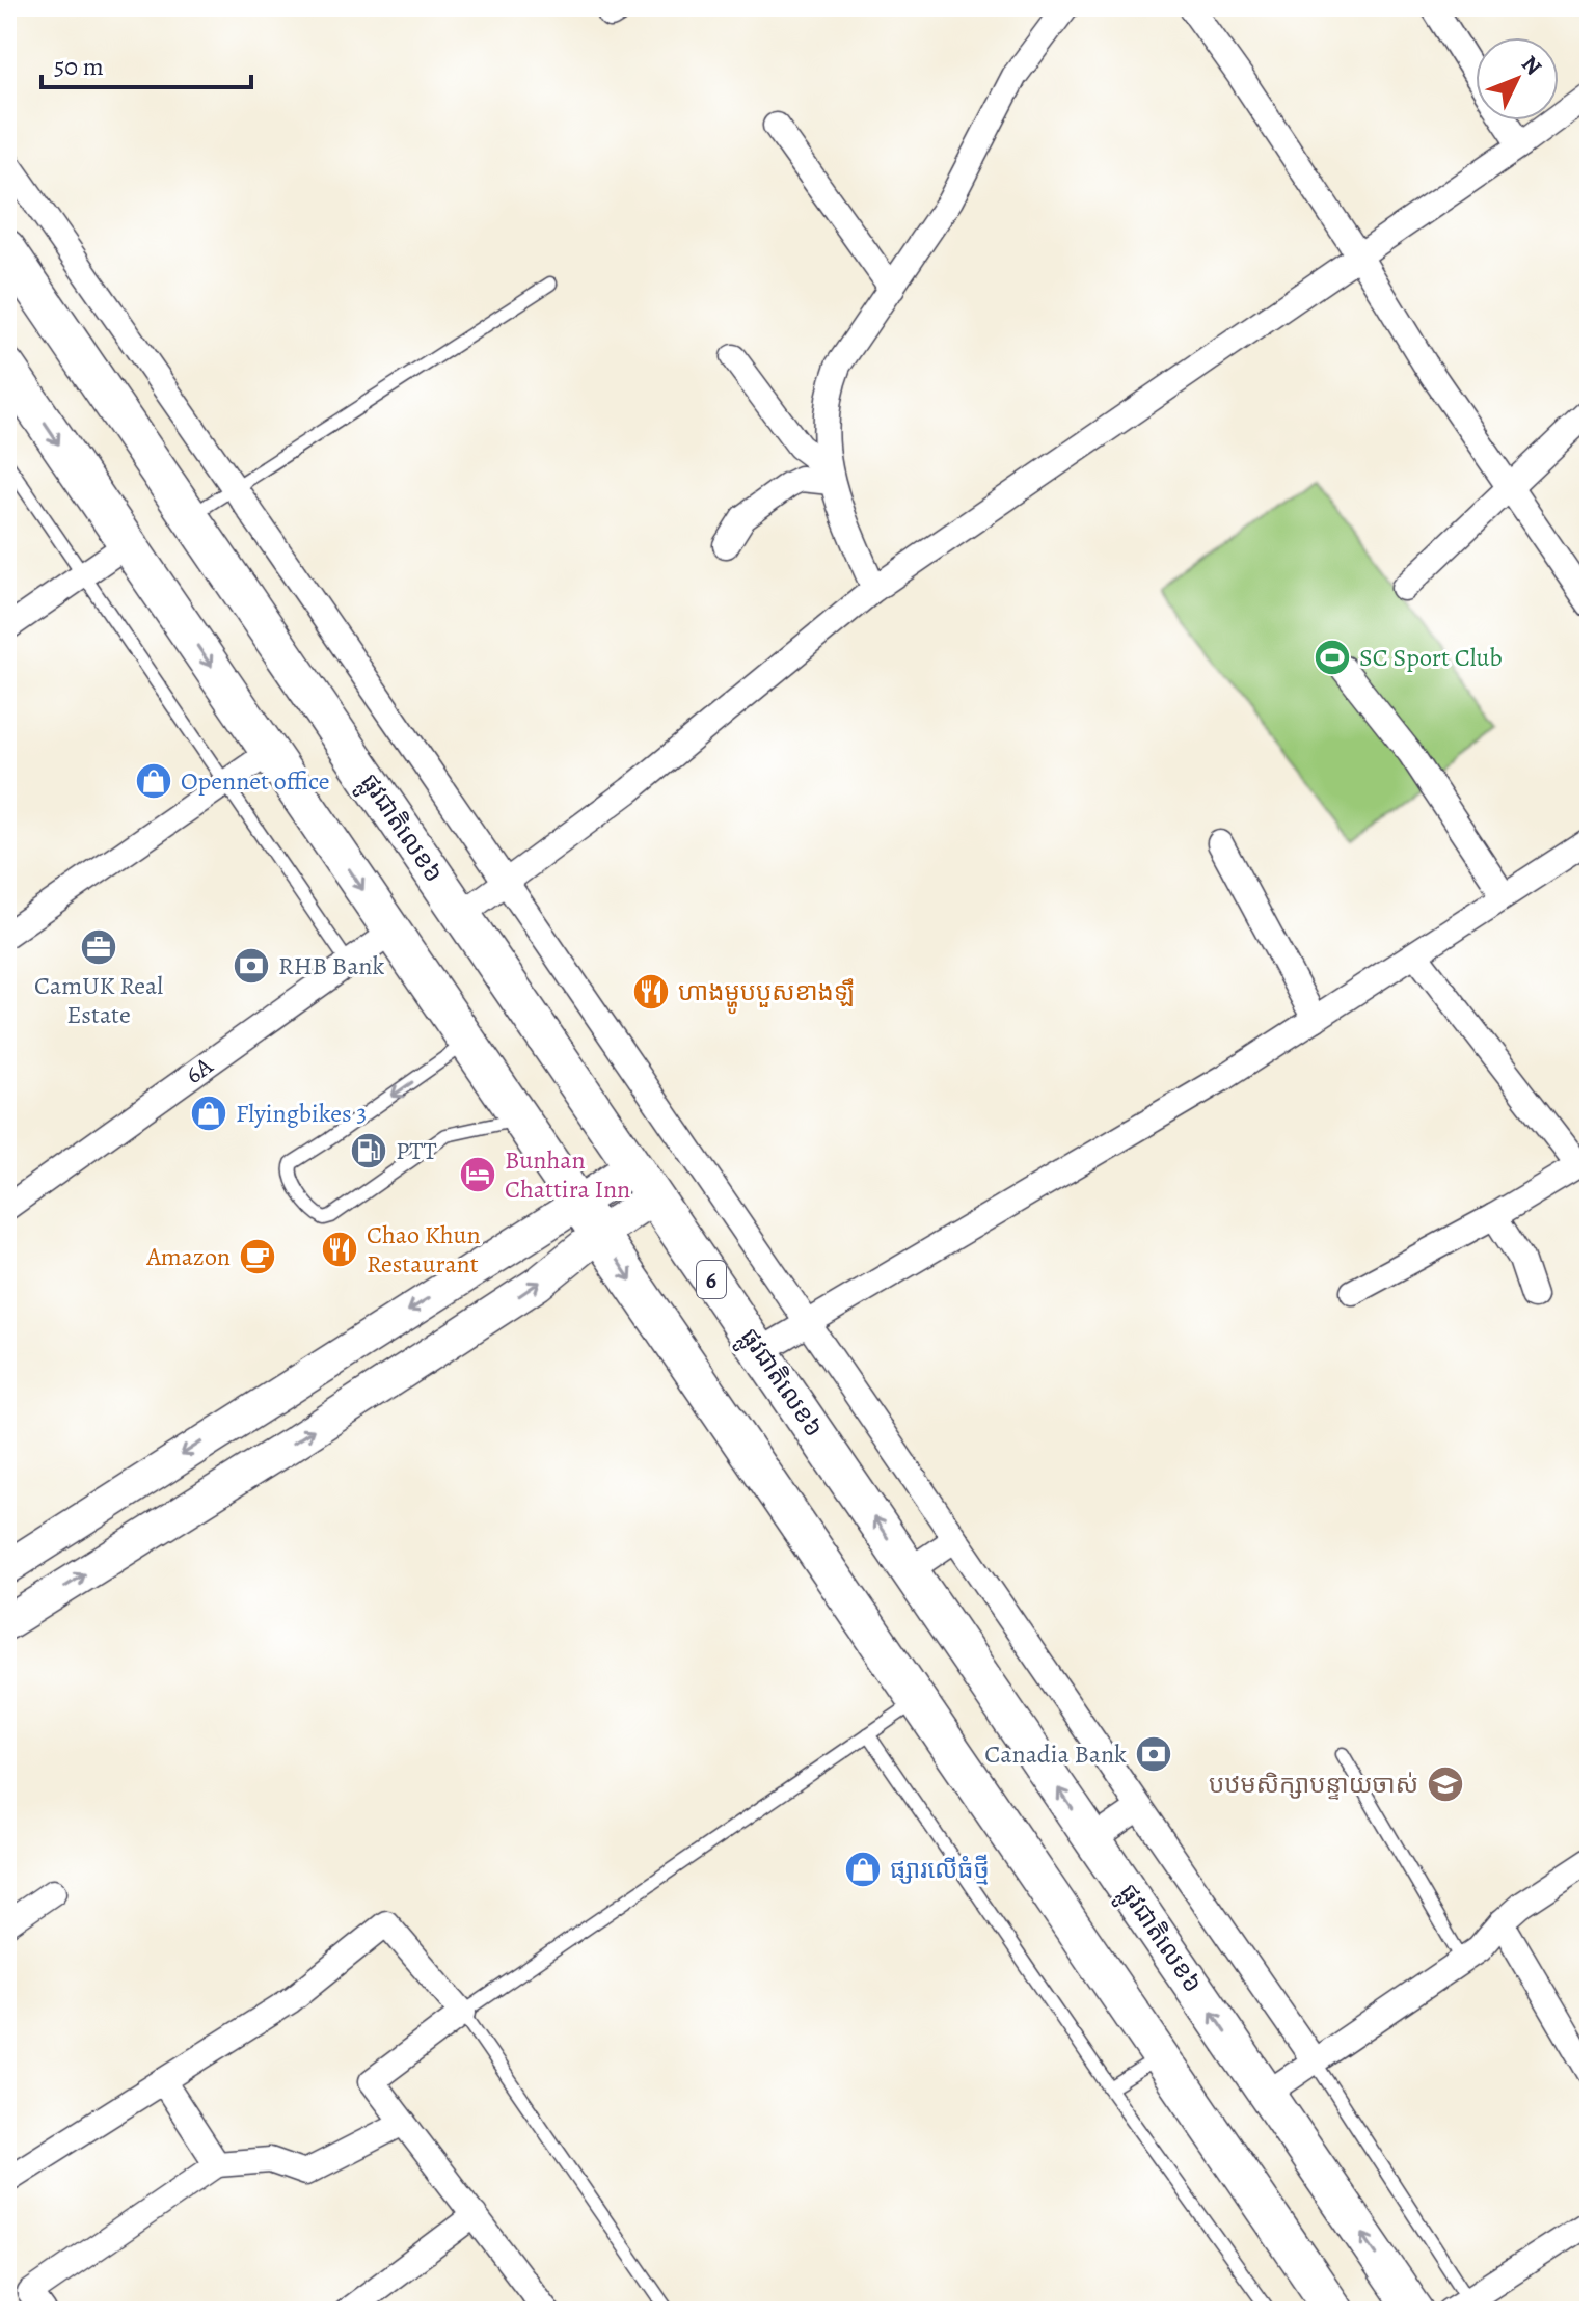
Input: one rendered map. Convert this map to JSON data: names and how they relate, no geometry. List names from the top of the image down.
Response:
{
  "streets": {
    "main road": ["ផ្លូវជាតិលេខ៦", "6"],
    "street": ["6A"]
  },
  "places": {
    "sports": ["SC Sport Club"],
    "shop": ["Opennet office", "Flyingbikes 3", "ផ្សារលើធំថ្មី"],
    "office": ["CamUK Real Estate"],
    "bank": ["RHB Bank", "Canadia Bank"],
    "restaurant": ["ហាងម្ហូបបួសខាងឡឹ", "Chao Khun Restaurant"],
    "fuel station": ["PTT"],
    "hotel": ["Bunhan Chattira Inn"],
    "cafe": ["Amazon"],
    "school or university": ["បឋមសិក្សាបន្ទាយចាស់"]
  },
  "scale_bar": "50 m",
  "north": "top right"
}
